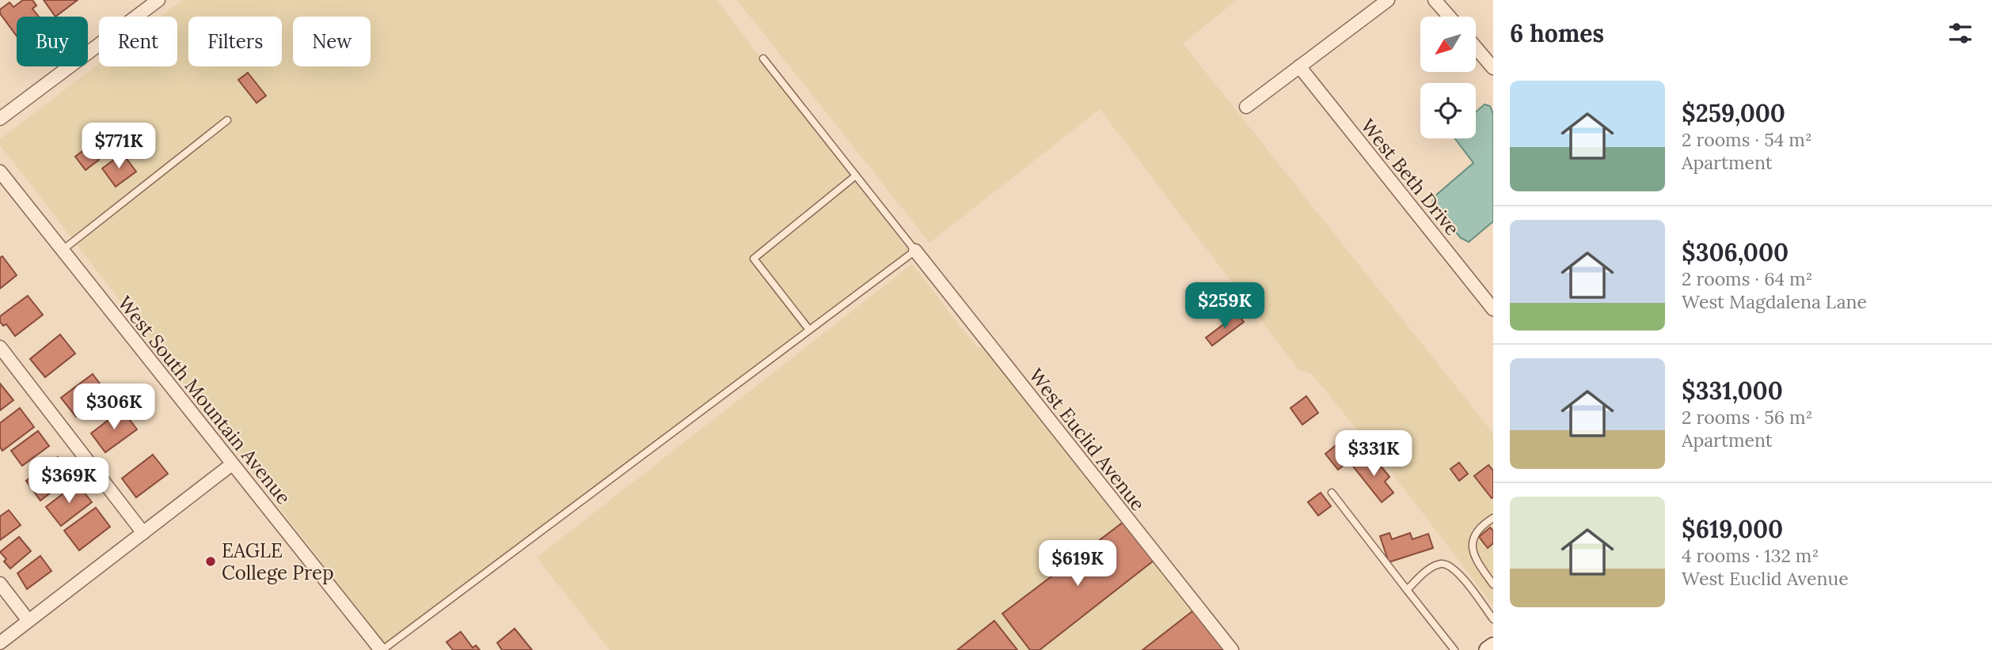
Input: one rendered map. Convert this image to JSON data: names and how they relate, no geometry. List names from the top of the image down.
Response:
{
  "streets": {
    "street": ["West Beth Drive", "West South Mountain Avenue", "West Euclid Avenue"]
  },
  "places": ["EAGLE College Prep"],
  "north": "bottom left",
  "page": {
    "heading": "6 homes",
    "chip": [
      "Buy",
      "Rent",
      "Filters",
      "New"
    ],
    "list": [
      {
        "name": "$259,000",
        "note": "2 rooms · 54 m² · Apartment"
      },
      {
        "name": "$306,000",
        "note": "2 rooms · 64 m² · West Magdalena Lane"
      },
      {
        "name": "$331,000",
        "note": "2 rooms · 56 m² · Apartment"
      },
      {
        "name": "$619,000",
        "note": "4 rooms · 132 m² · West Euclid Avenue"
      }
    ],
    "price": [
      "$771K",
      "$259K",
      "$306K",
      "$331K",
      "$369K",
      "$619K"
    ]
  }
}
